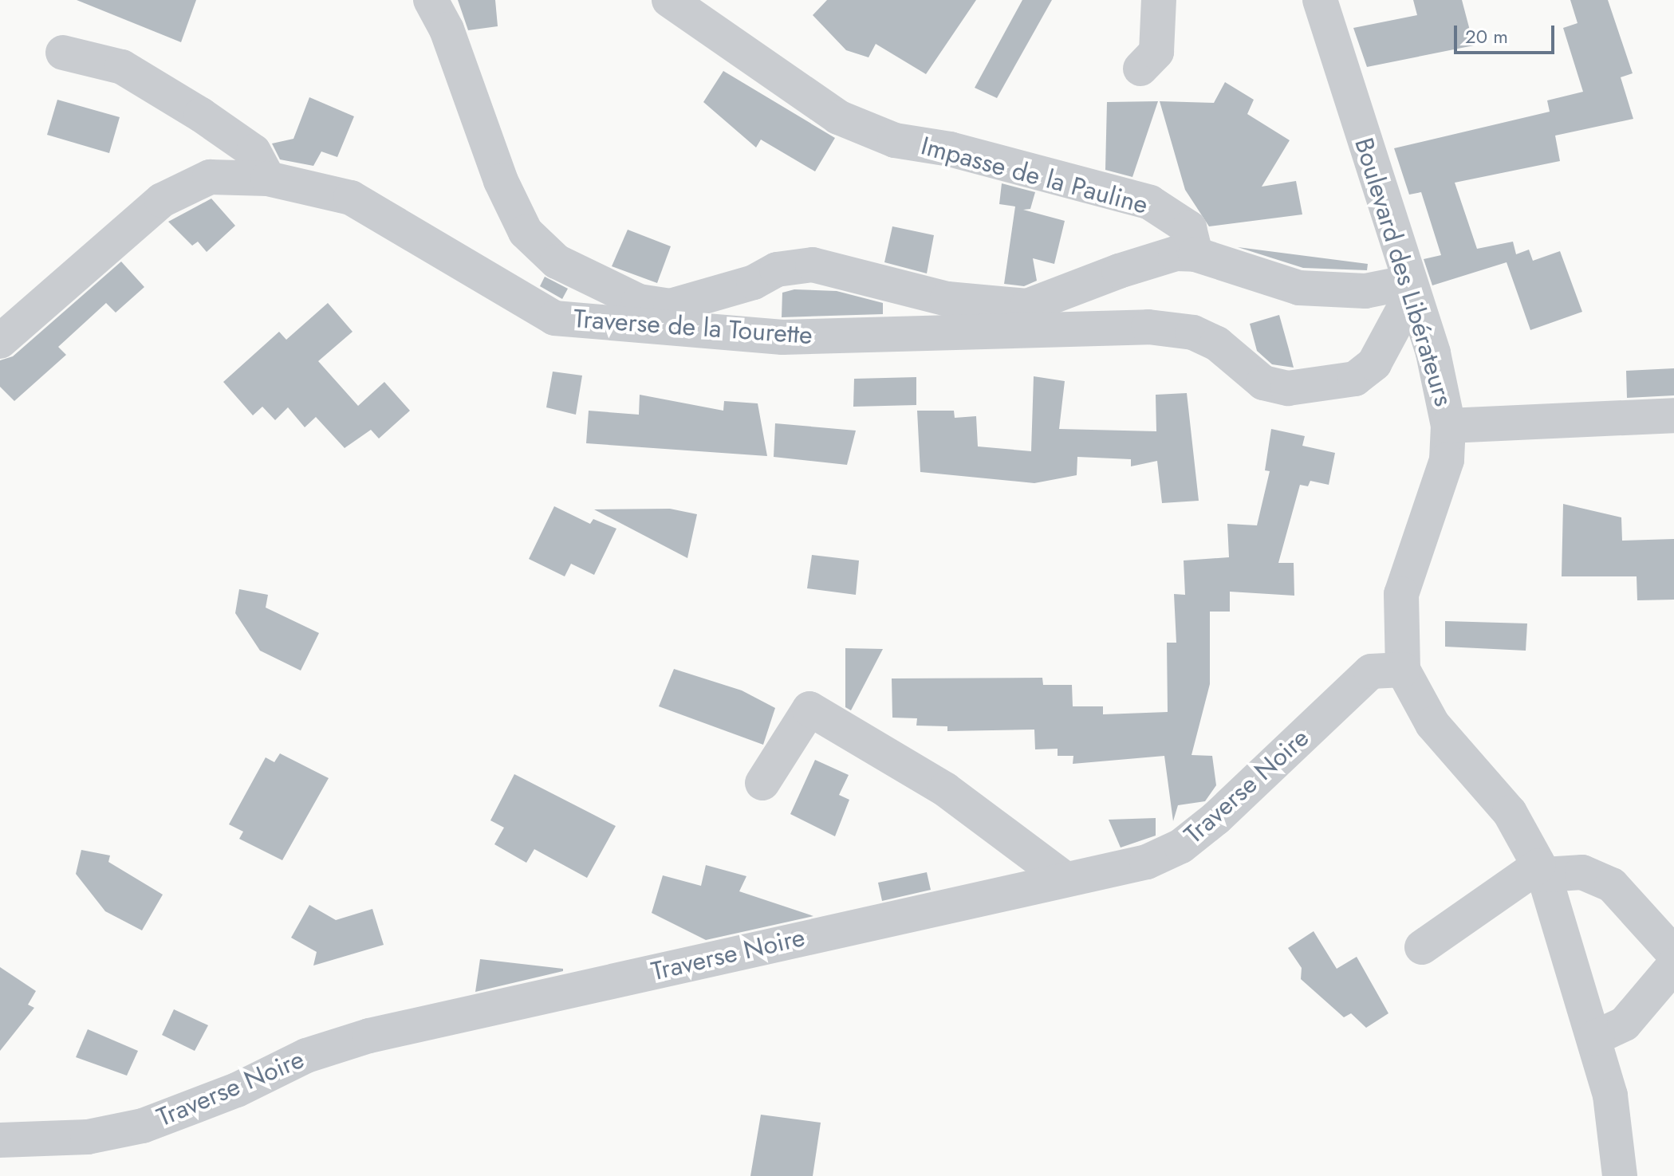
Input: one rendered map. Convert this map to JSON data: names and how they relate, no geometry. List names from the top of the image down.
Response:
{
  "streets": {
    "street": [
      "Impasse de la Pauline",
      "Boulevard des Libérateurs",
      "Traverse de la Tourette",
      "Traverse Noire"
    ]
  },
  "crossings": [
    ["Boulevard des Libérateurs", "Traverse de la Tourette"],
    ["Boulevard des Libérateurs", "Traverse Noire"]
  ],
  "scale_bar": "20 m"
}
